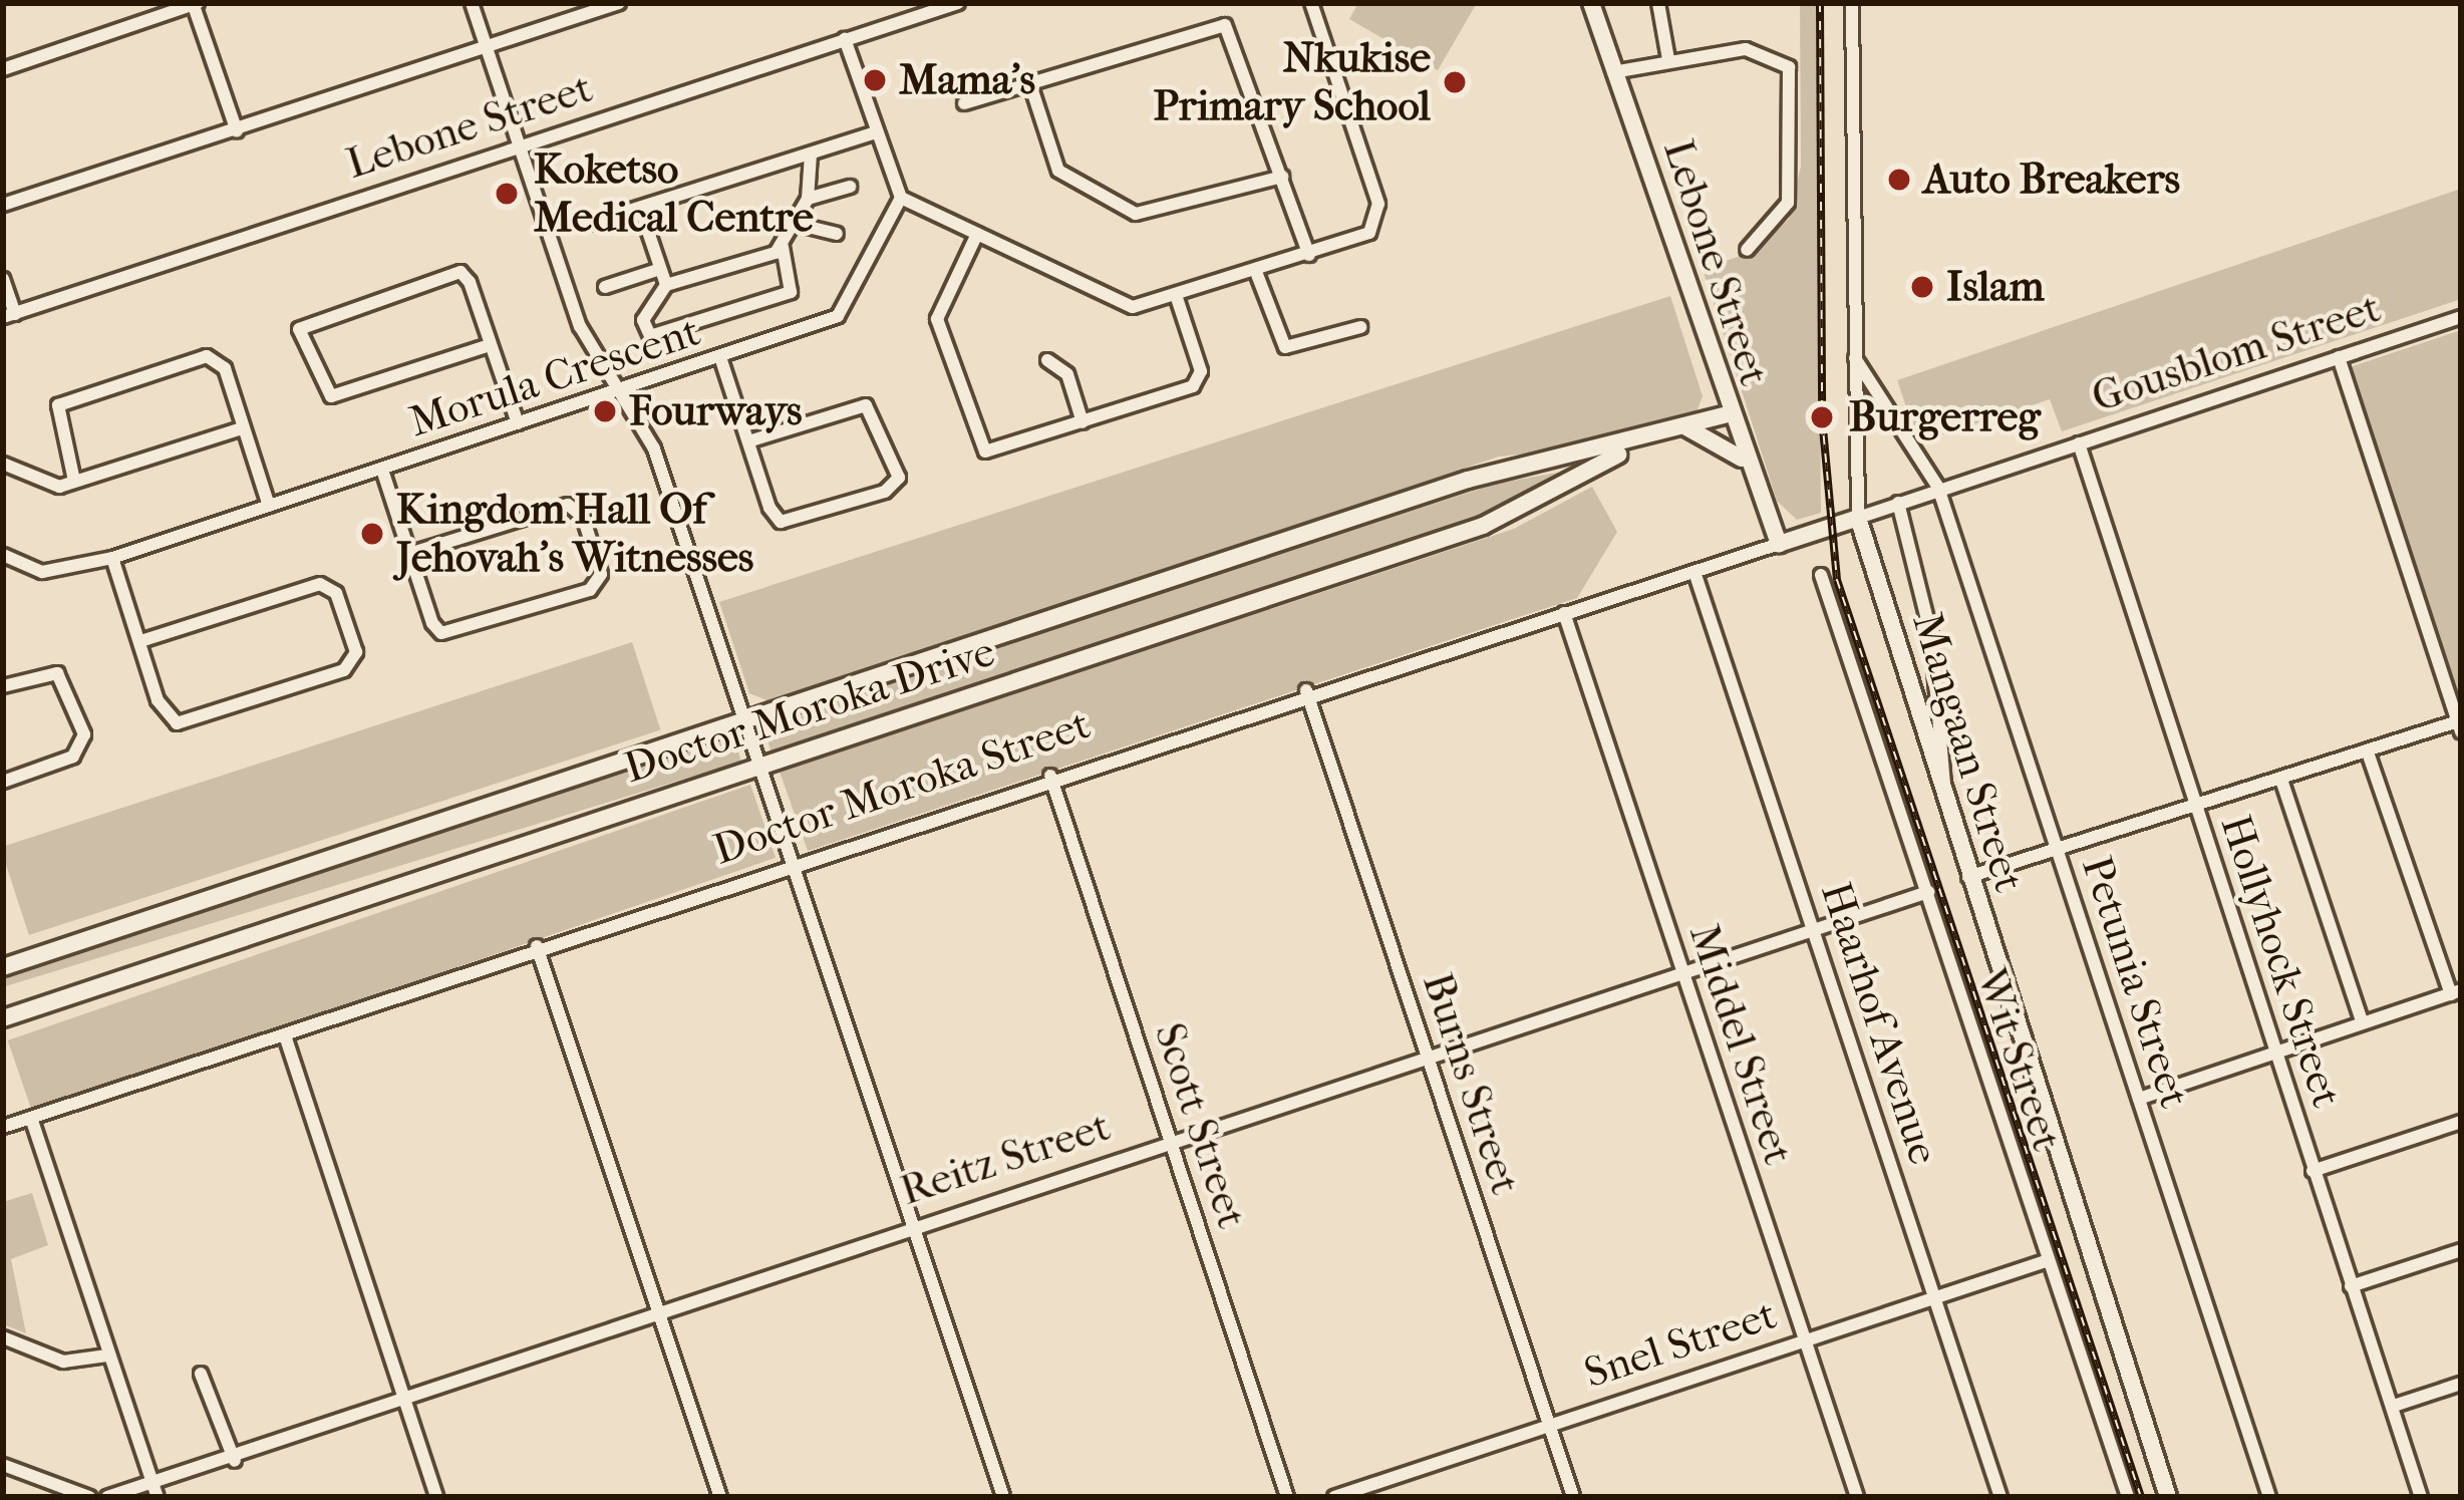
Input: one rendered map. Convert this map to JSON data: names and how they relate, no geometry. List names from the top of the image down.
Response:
{
  "streets": {
    "street": [
      "Lebone Street",
      "Gousblom Street",
      "Morula Crescent",
      "Doctor Moroka Drive",
      "Mangaan Street",
      "Doctor Moroka Street",
      "Hollyhock Street",
      "Petunia Street",
      "Haarhof Avenue",
      "Middel Street",
      "Wit Street",
      "Burns Street",
      "Scott Street",
      "Reitz Street",
      "Snel Street"
    ]
  },
  "crossings": [
    ["Lebone Street", "Doctor Moroka Drive"],
    ["Lebone Street", "Doctor Moroka Street"],
    ["Gousblom Street", "Mangaan Street"],
    ["Gousblom Street", "Doctor Moroka Street"],
    ["Gousblom Street", "Hollyhock Street"],
    ["Gousblom Street", "Petunia Street"],
    ["Mangaan Street", "Petunia Street"],
    ["Doctor Moroka Street", "Haarhof Avenue"],
    ["Doctor Moroka Street", "Middel Street"],
    ["Doctor Moroka Street", "Burns Street"],
    ["Doctor Moroka Street", "Scott Street"],
    ["Haarhof Avenue", "Reitz Street"],
    ["Haarhof Avenue", "Snel Street"],
    ["Middel Street", "Reitz Street"],
    ["Middel Street", "Snel Street"],
    ["Wit Street", "Reitz Street"],
    ["Wit Street", "Snel Street"],
    ["Burns Street", "Reitz Street"],
    ["Burns Street", "Snel Street"],
    ["Scott Street", "Reitz Street"]
  ],
  "places": [
    "Mama's",
    "Nkukise Primary School",
    "Auto Breakers",
    "Koketso Medical Centre",
    "Islam",
    "Fourways",
    "Burgerreg",
    "Kingdom Hall Of Jehovah's Witnesses"
  ]
}
